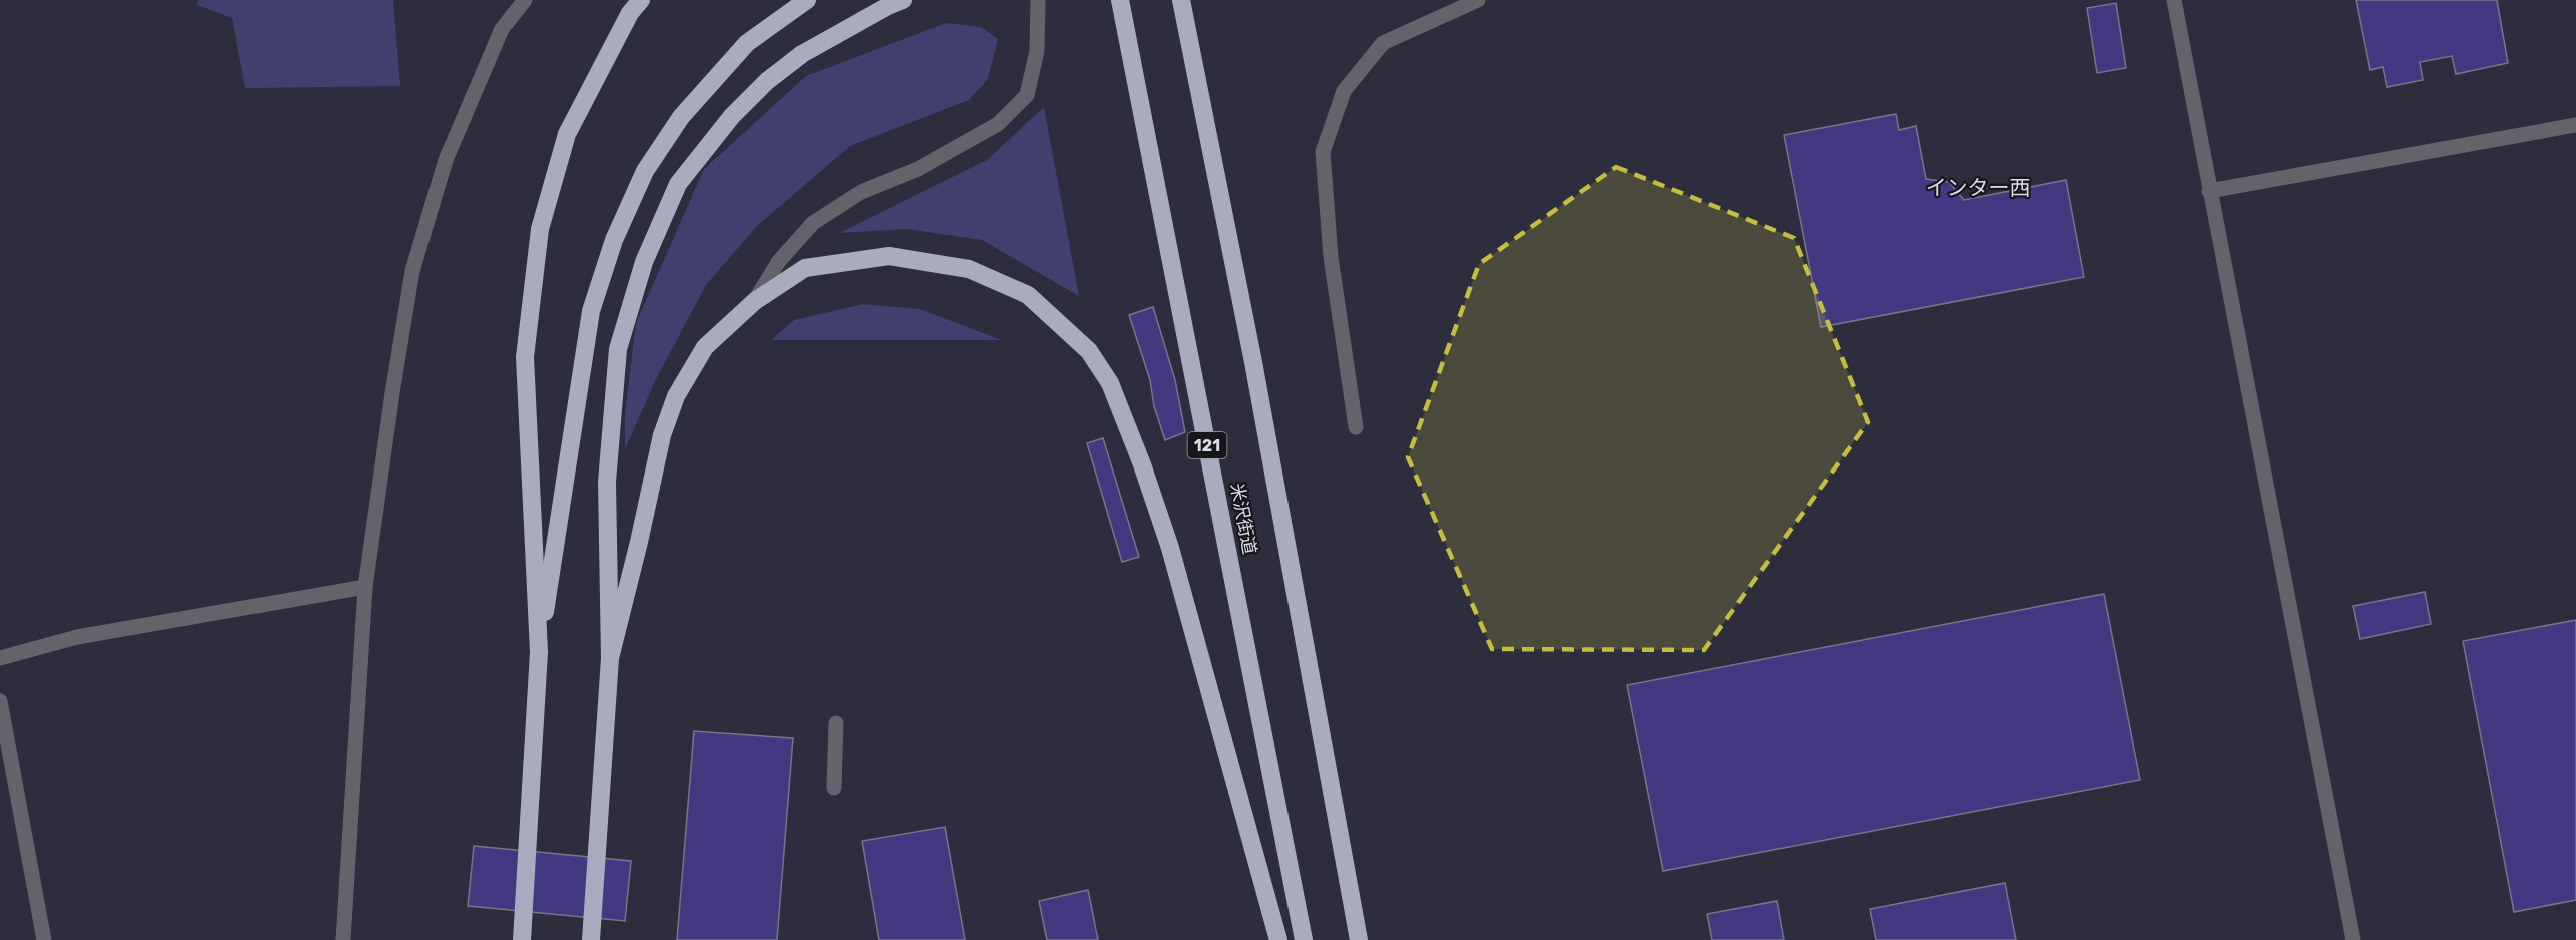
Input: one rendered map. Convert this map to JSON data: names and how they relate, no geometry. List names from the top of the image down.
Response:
{
  "streets": {
    "highway": ["121", "米沢街道"]
  },
  "districts": ["インター西"]
}
